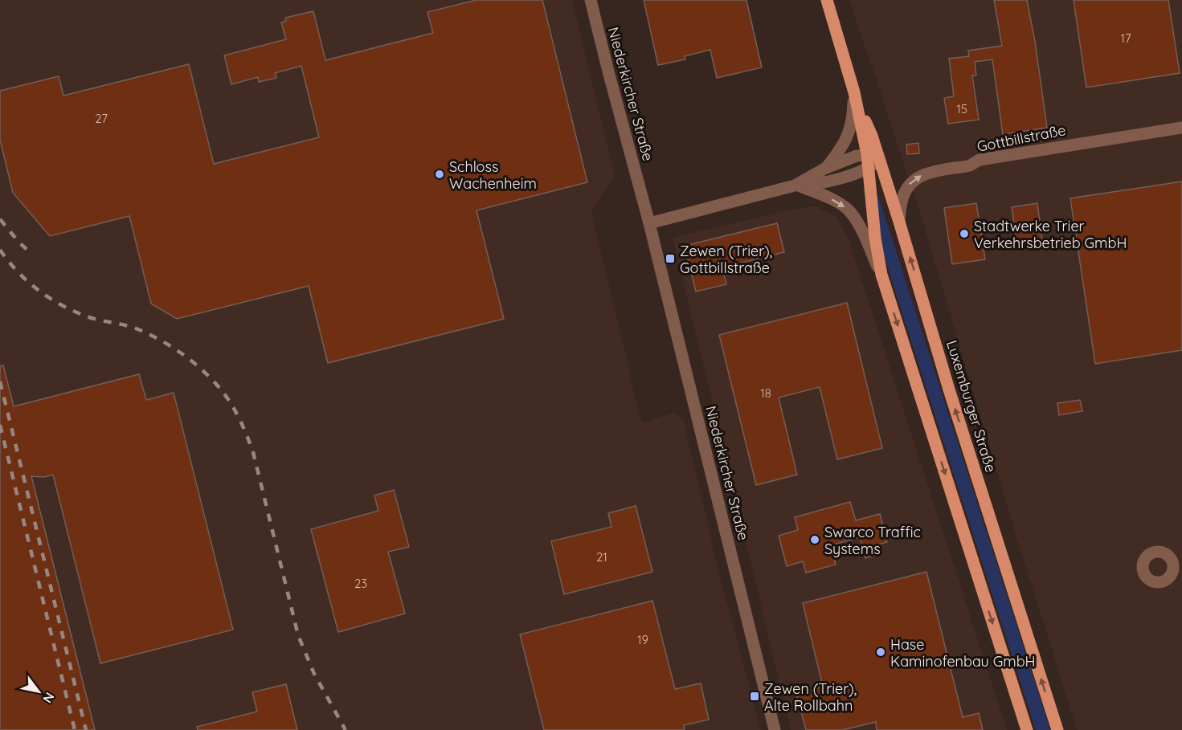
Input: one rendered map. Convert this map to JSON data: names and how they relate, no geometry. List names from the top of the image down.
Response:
{
  "streets": {
    "main road": ["Luxemburger Straße"],
    "street": ["Niederkircher Straße", "Gottbillstraße"]
  },
  "crossings": [
    ["Gottbillstraße", "Luxemburger Straße"]
  ],
  "places": {
    "other": [
      "Schloss Wachenheim",
      "Stadtwerke Trier Verkehrsbetrieb GmbH",
      "Swarco Traffic Systems",
      "Hase Kaminofenbau GmbH"
    ],
    "transit": ["Zewen (Trier), Gottbillstraße", "Zewen (Trier), Alte Rollbahn"]
  },
  "house_numbers": [
    "17",
    "15",
    "27",
    "18",
    "21",
    "23",
    "19"
  ],
  "north": "bottom right"
}
